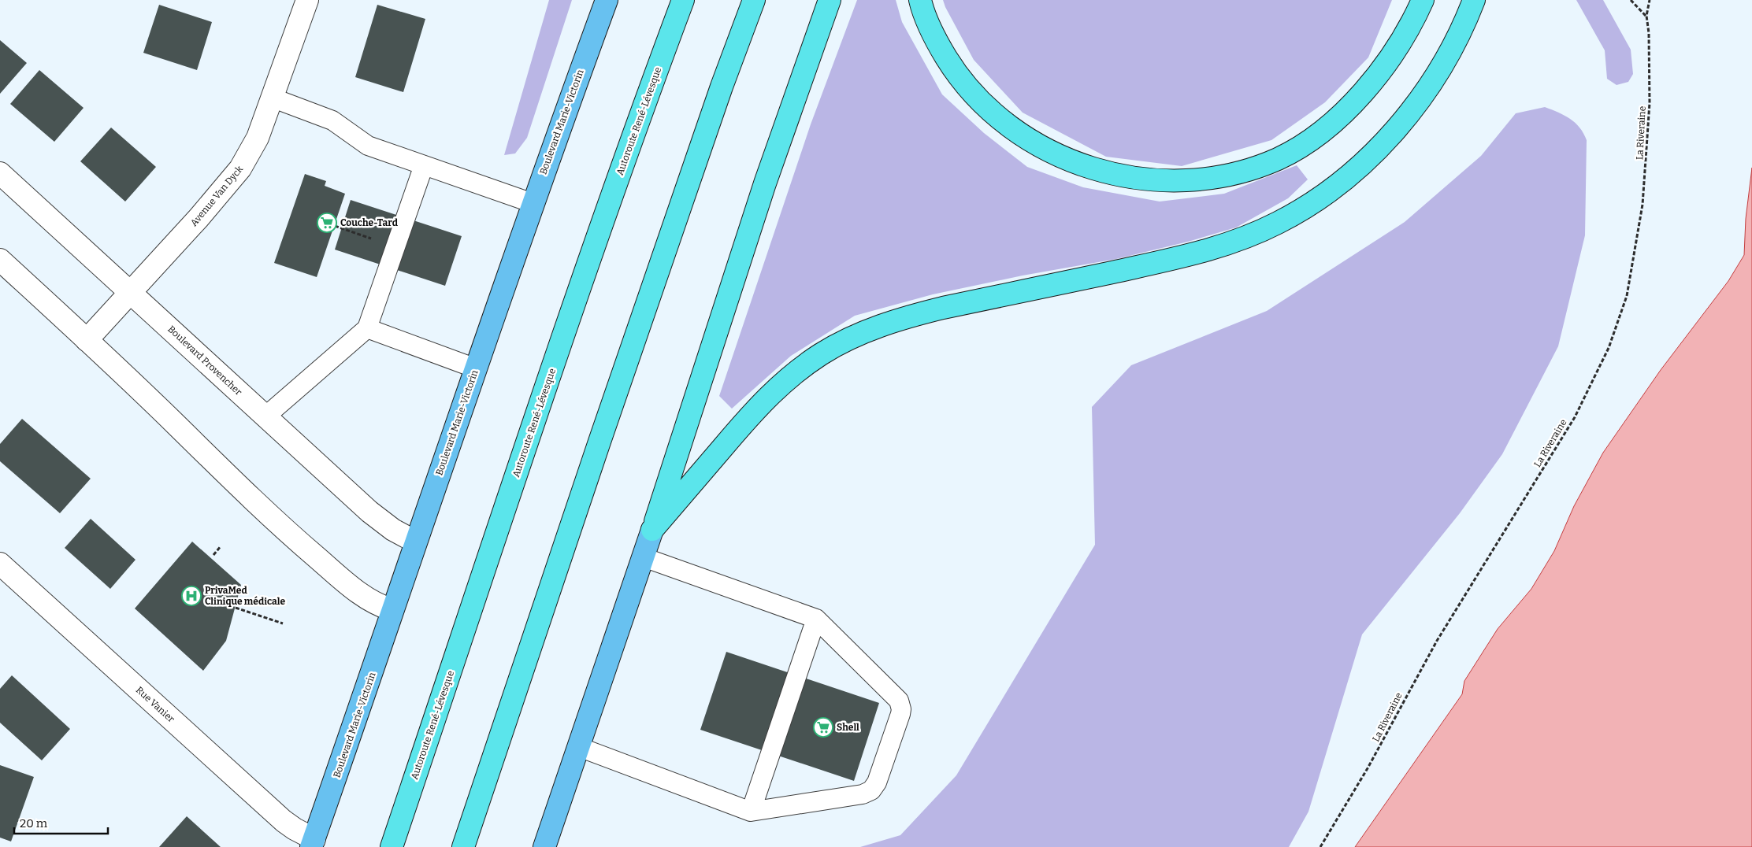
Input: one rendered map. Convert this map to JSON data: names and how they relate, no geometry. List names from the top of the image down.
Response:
{
  "streets": {
    "highway": ["Autoroute René-Lévesque"],
    "main road": ["Boulevard Marie-Victorin"],
    "street": ["Avenue Van Dyck", "Boulevard Provencher", "Rue Vanier"],
    "path": ["La Riveraine"]
  },
  "crossings": [
    ["Boulevard Marie-Victorin", "Boulevard Provencher"],
    ["Boulevard Marie-Victorin", "Rue Vanier"],
    ["Avenue Van Dyck", "Boulevard Provencher"]
  ],
  "places": {
    "supermarket": ["Couche-Tard", "Shell"],
    "hospital": ["PrivaMed Clinique médicale"]
  },
  "scale_bar": "20 m"
}
